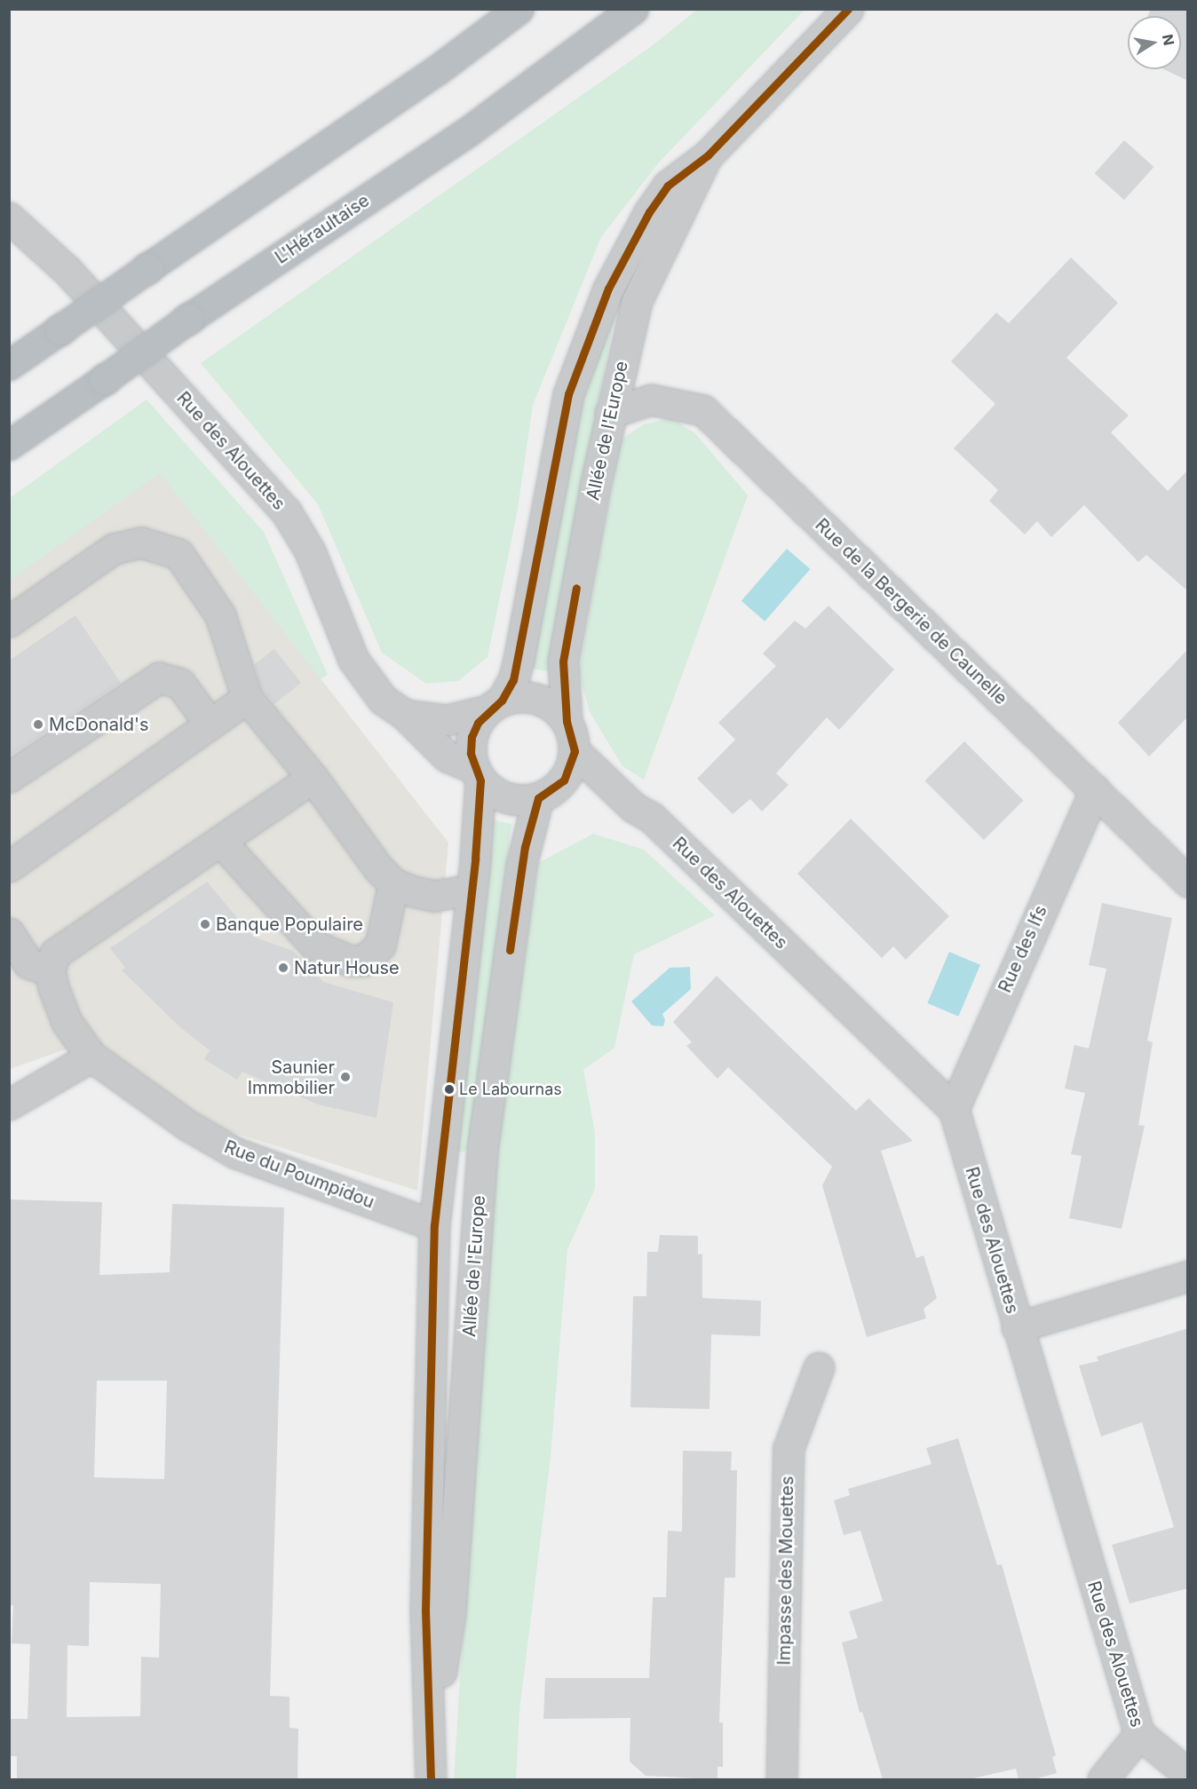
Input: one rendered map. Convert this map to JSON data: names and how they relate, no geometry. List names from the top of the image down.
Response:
{
  "streets": {
    "highway": ["L'Héraultaise"],
    "street": [
      "Allée de l'Europe",
      "Rue des Alouettes",
      "Rue de la Bergerie de Caunelle",
      "Rue des Ifs",
      "Rue du Poumpidou",
      "Impasse des Mouettes"
    ]
  },
  "crossings": [
    ["Allée de l'Europe", "Rue des Alouettes"],
    ["Allée de l'Europe", "Rue de la Bergerie de Caunelle"],
    ["Allée de l'Europe", "Rue du Poumpidou"],
    ["Rue des Alouettes", "Rue des Ifs"],
    ["Rue de la Bergerie de Caunelle", "Rue des Ifs"]
  ],
  "places": [
    "McDonald's",
    "Banque Populaire",
    "Natur House",
    "Saunier Immobilier",
    "Le Labournas"
  ],
  "north": "right"
}
